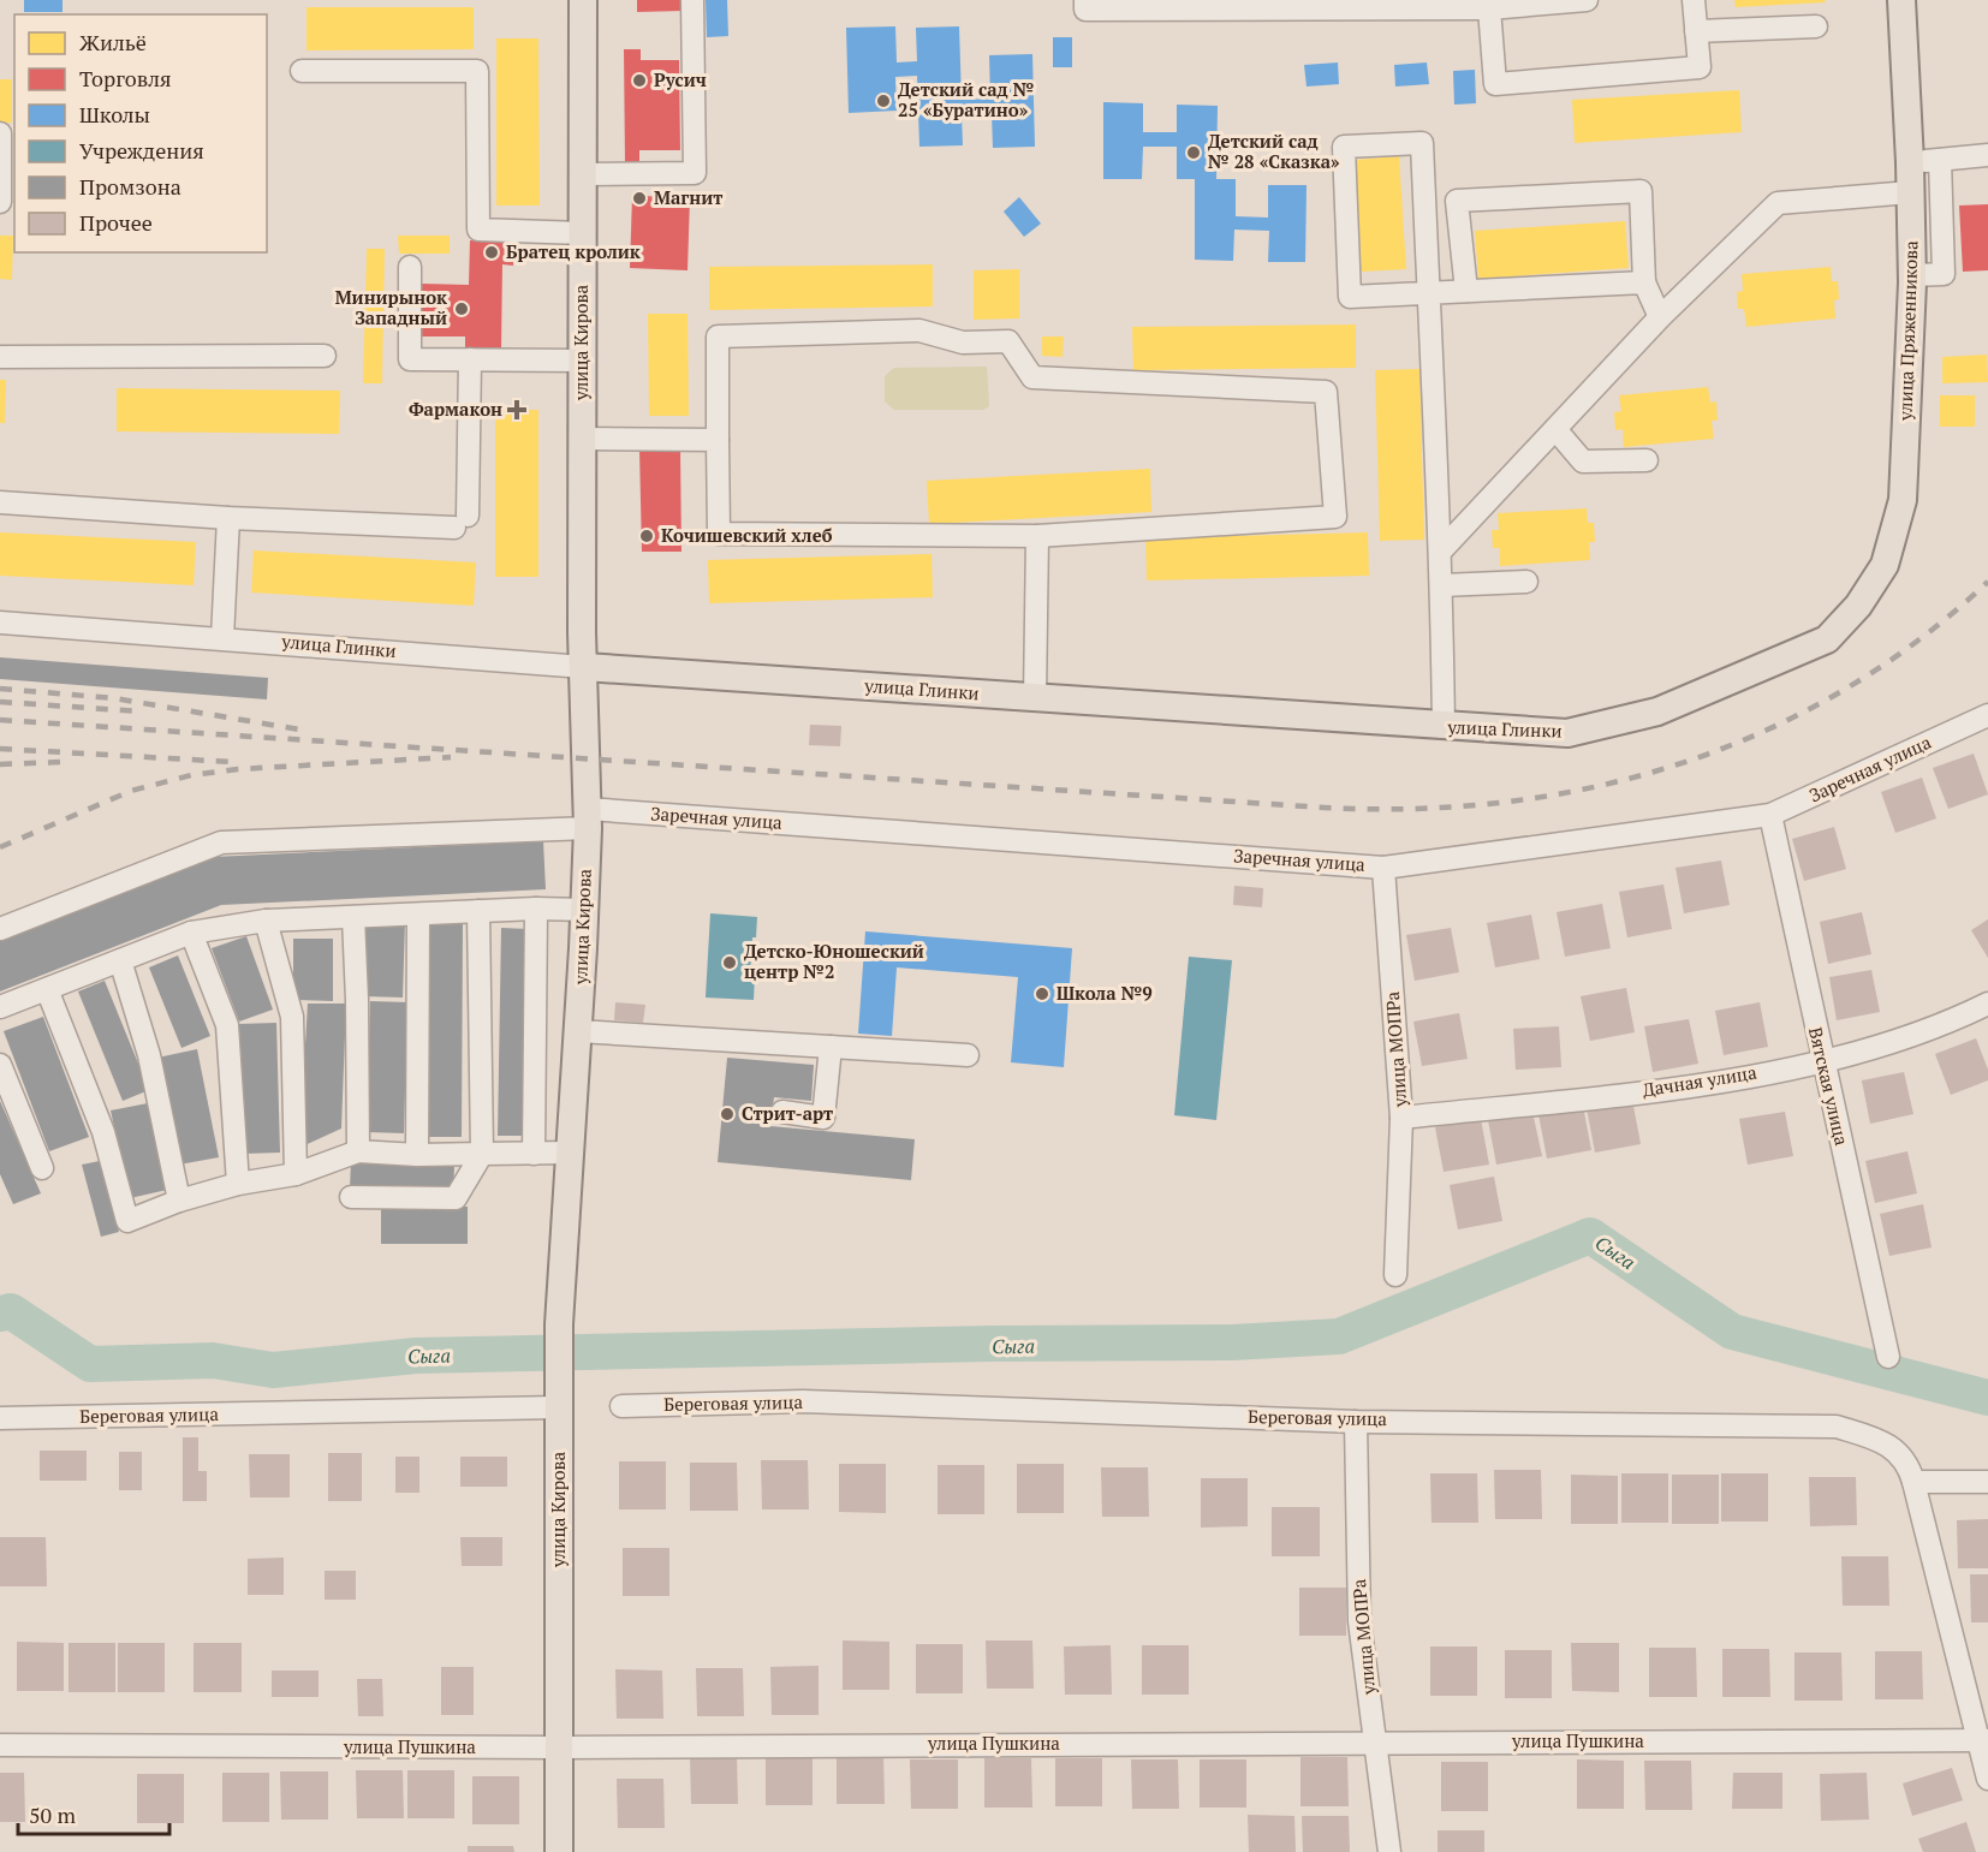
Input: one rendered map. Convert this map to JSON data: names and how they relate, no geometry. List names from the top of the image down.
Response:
{
  "streets": {
    "main road": ["улица Пряженникова", "улица Кирова", "улица Глинки"],
    "street": [
      "Заречная улица",
      "улица МОПРа",
      "Дачная улица",
      "Вятская улица",
      "Береговая улица",
      "улица Пушкина"
    ]
  },
  "crossings": [
    ["улица Пряженникова", "улица Глинки"],
    ["улица Кирова", "улица Глинки"],
    ["улица Кирова", "Заречная улица"],
    ["улица Кирова", "Береговая улица"],
    ["улица Кирова", "улица Пушкина"],
    ["Заречная улица", "улица МОПРа"],
    ["Заречная улица", "Вятская улица"],
    ["улица МОПРа", "Дачная улица"],
    ["улица МОПРа", "Береговая улица"],
    ["улица МОПРа", "улица Пушкина"],
    ["Дачная улица", "Вятская улица"]
  ],
  "water": ["Сыга"],
  "places": {
    "other": [
      "Русич",
      "Детский сад № 25 «Буратино»",
      "Детский сад № 28 «Сказка»",
      "Магнит",
      "Братец кролик",
      "Минирынок Западный",
      "Кочишевский хлеб",
      "Детско-Юношеский центр №2",
      "Школа №9",
      "Стрит-арт"
    ],
    "health": ["Фармакон"]
  },
  "legend": [
    "Жильё",
    "Торговля",
    "Школы",
    "Учреждения",
    "Промзона",
    "Прочее"
  ],
  "scale_bar": "50 m"
}
